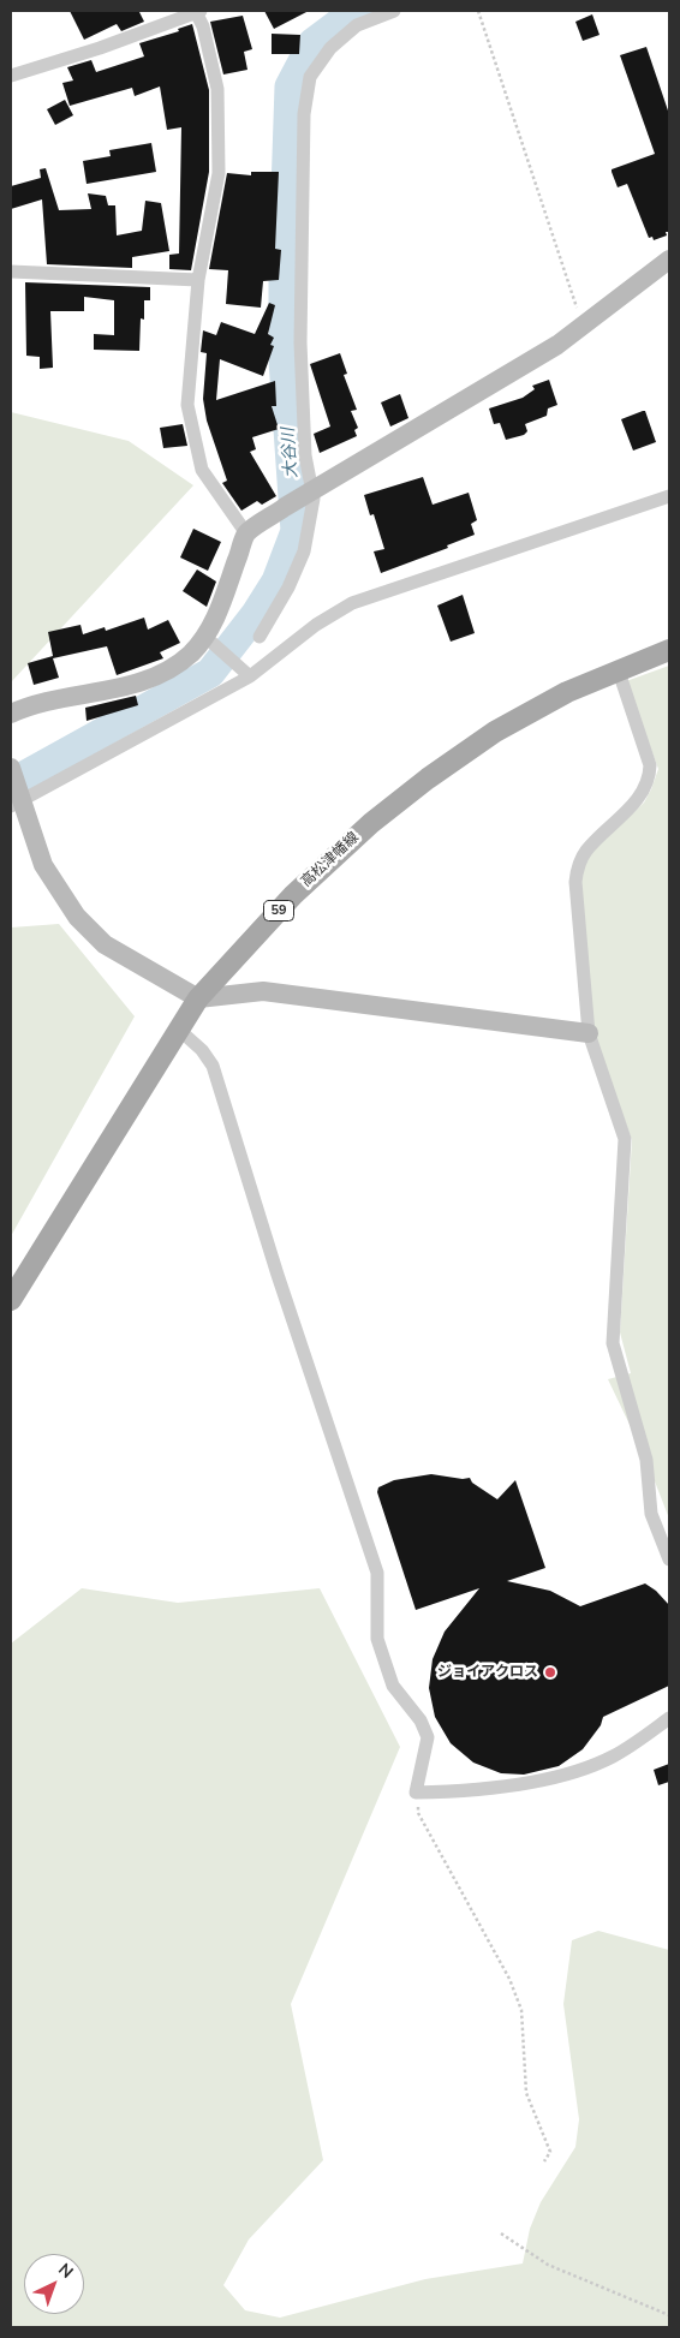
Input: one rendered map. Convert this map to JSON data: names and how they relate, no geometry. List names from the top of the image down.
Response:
{
  "streets": {
    "main road": ["高松津幡線", "59"]
  },
  "water": ["大谷川"],
  "places": ["ジョイアクロス"],
  "north": "top right"
}
